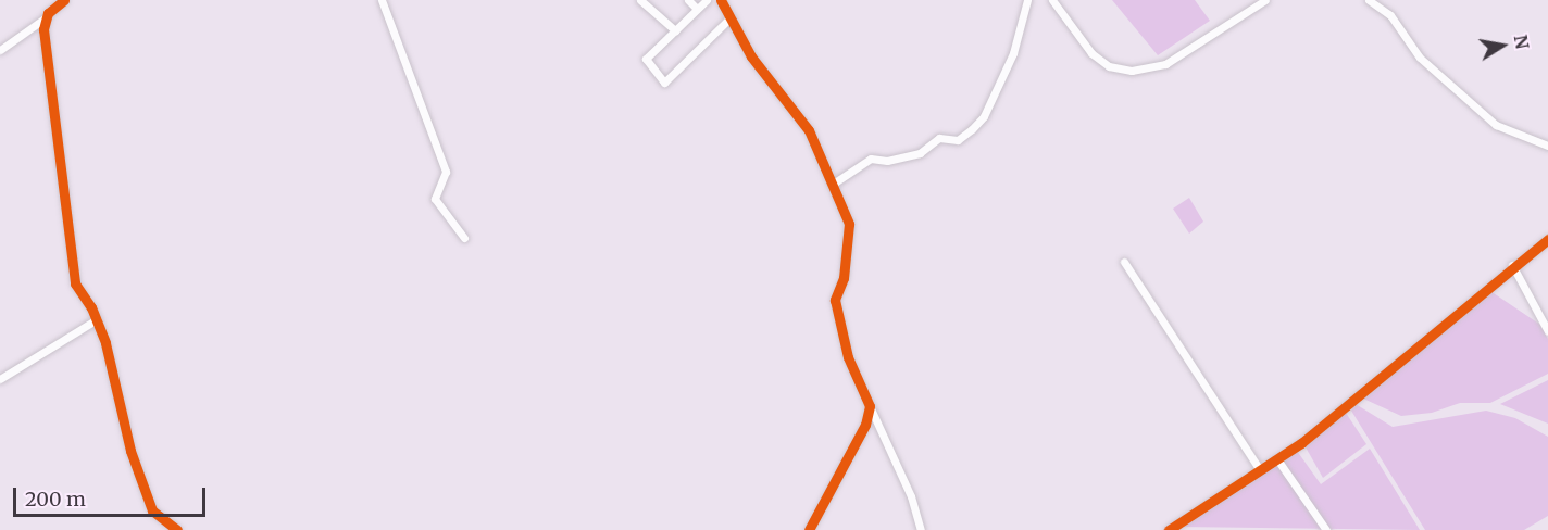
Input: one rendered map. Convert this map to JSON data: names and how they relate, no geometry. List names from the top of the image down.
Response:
{
  "scale_bar": "200 m",
  "north": "right"
}
